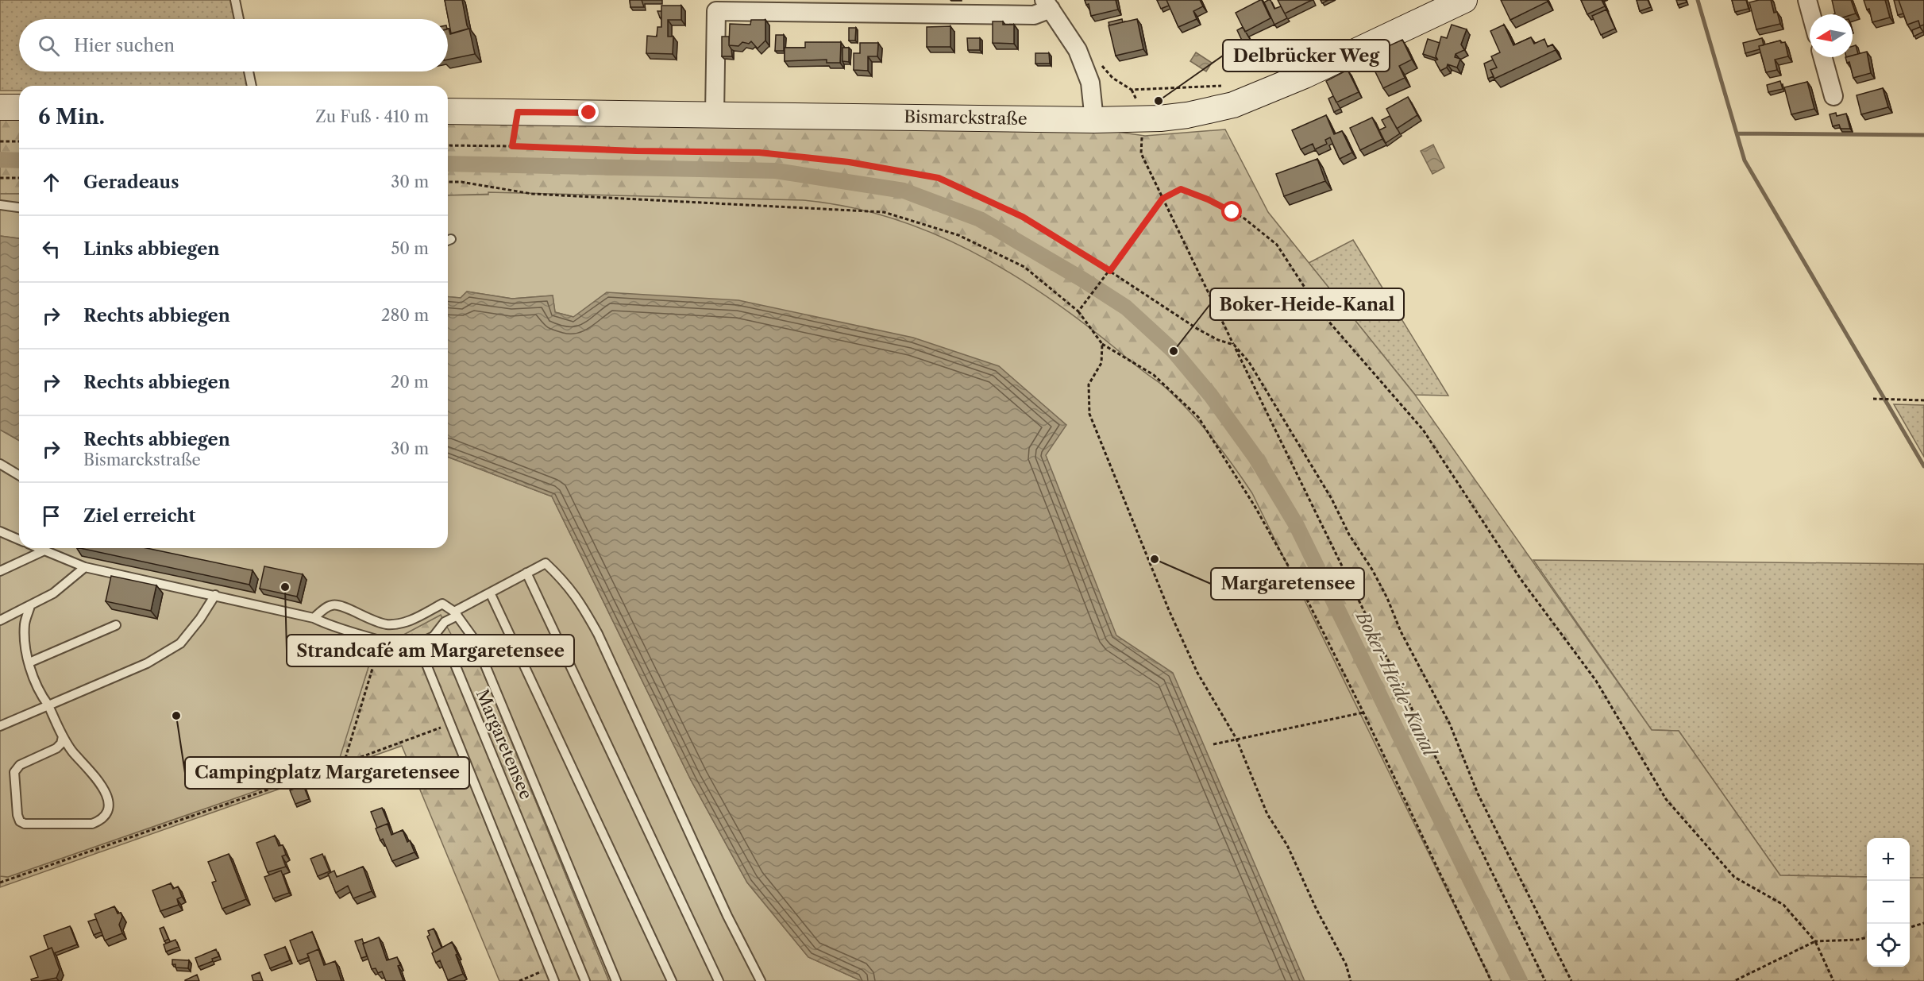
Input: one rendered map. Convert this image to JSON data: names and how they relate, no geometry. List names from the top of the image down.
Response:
{
  "streets": {
    "main road": ["Bismarckstraße"],
    "lane": ["Margaretensee"]
  },
  "water": ["Boker-Heide-Kanal"],
  "places": [
    "Delbrücker Weg",
    "Boker-Heide-Kanal",
    "Margaretensee",
    "Strandcafé am Margaretensee",
    "Campingplatz Margaretensee"
  ],
  "north": "left",
  "page": {
    "search": "Hier suchen",
    "heading": ["6 Min.", "Zu Fuß · 410 m"],
    "list": [
      ["Geradeaus", "30 m"],
      ["Links abbiegen", "50 m"],
      ["Rechts abbiegen", "280 m"],
      ["Rechts abbiegen", "20 m"],
      ["Rechts abbiegen", "Bismarckstraße", "30 m"],
      "Ziel erreicht"
    ],
    "map_buttons": ["+", "−"]
  }
}
